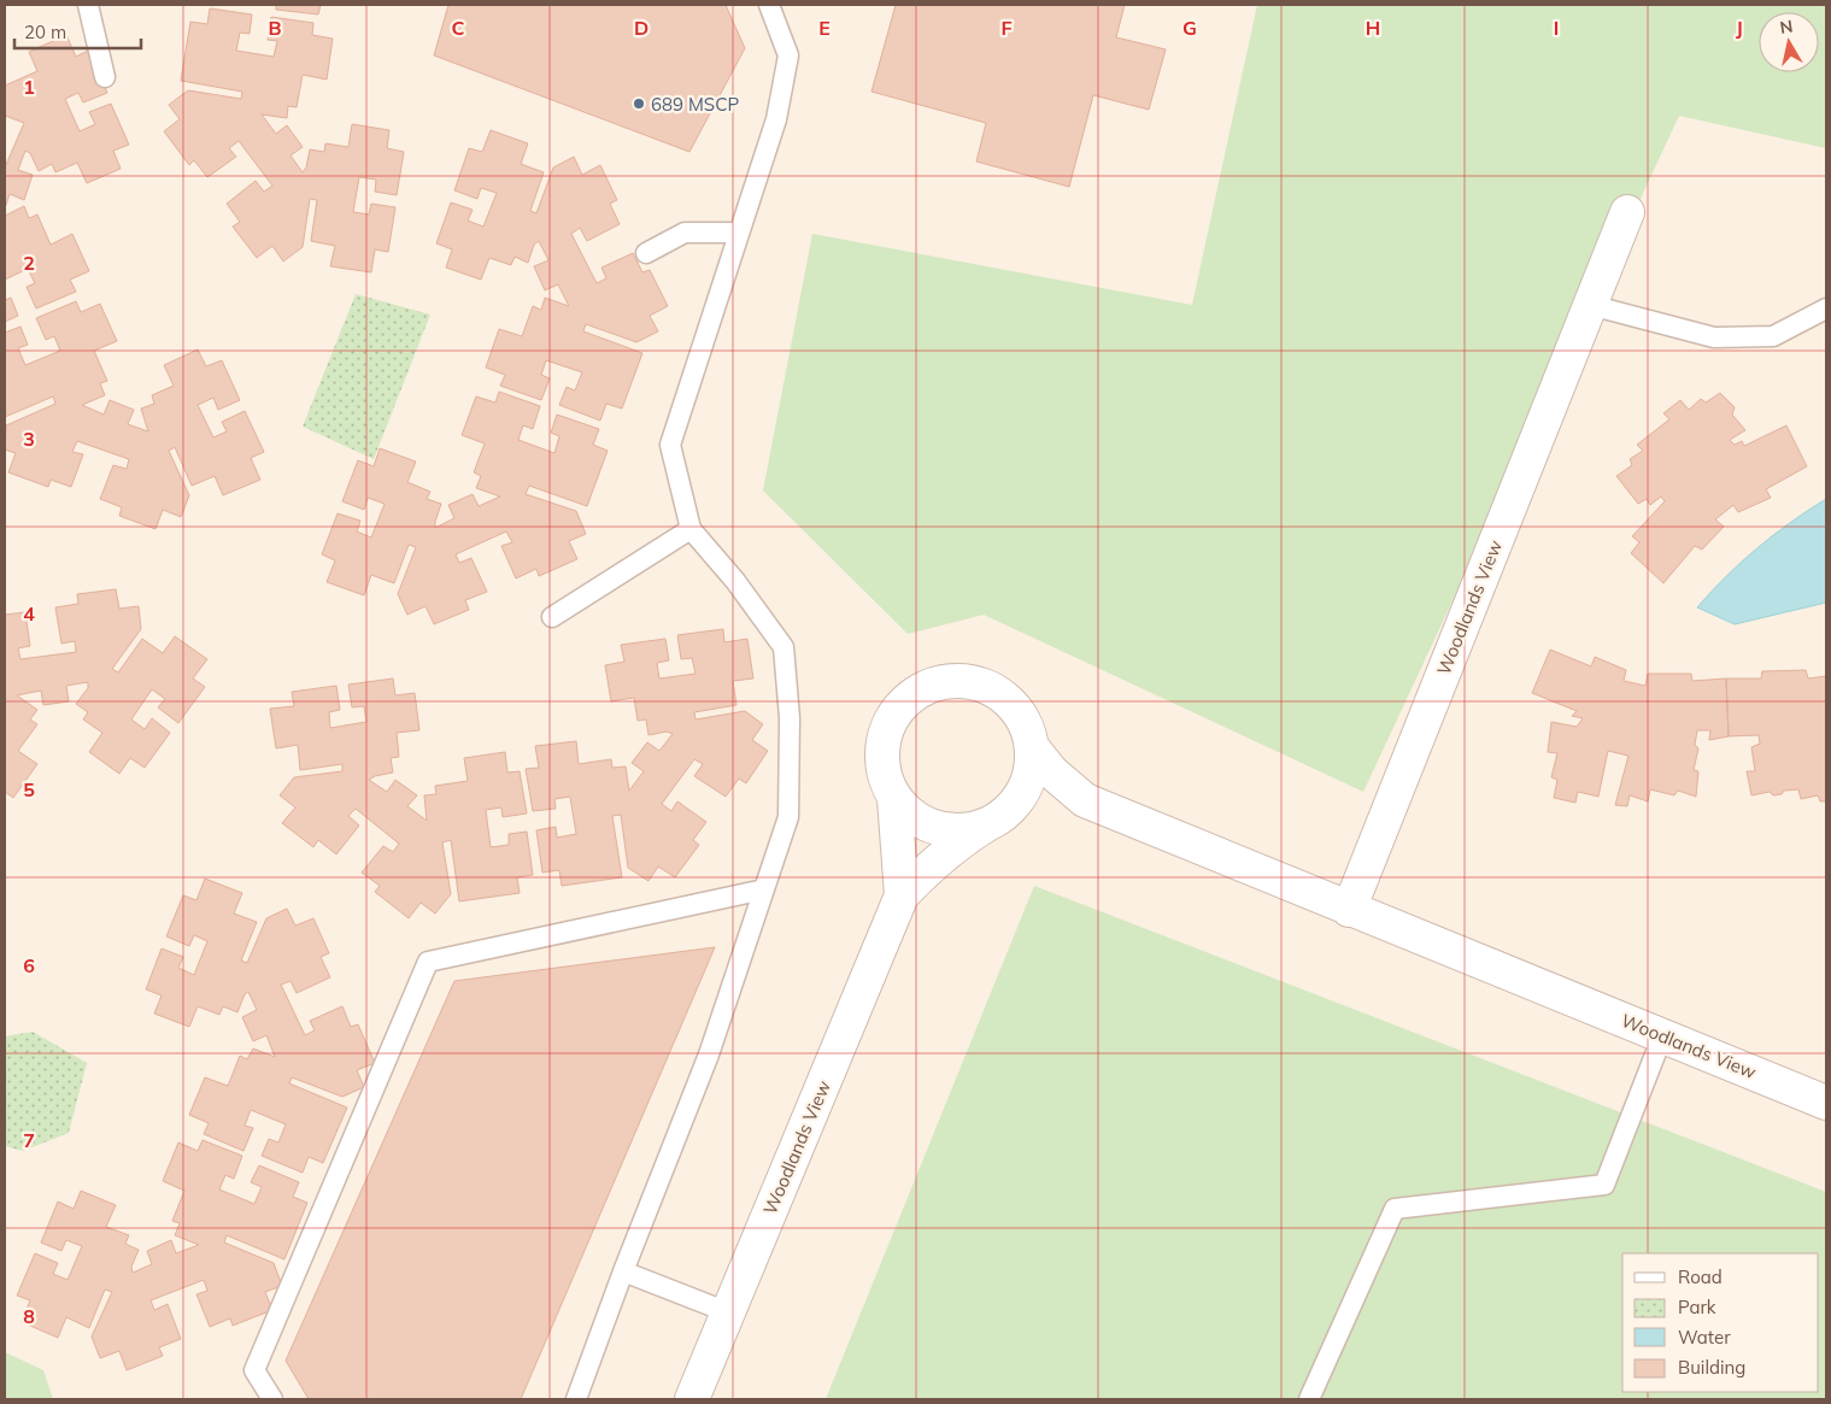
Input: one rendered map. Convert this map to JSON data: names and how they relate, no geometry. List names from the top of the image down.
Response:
{
  "streets": {
    "street": ["Woodlands View"]
  },
  "places": ["689 MSCP"],
  "legend": [
    "Road",
    "Park",
    "Water",
    "Building"
  ],
  "scale_bar": "20 m",
  "north": "top",
  "grid": {
    "columns": [
      "B",
      "C",
      "D",
      "E",
      "F",
      "G",
      "H",
      "I",
      "J"
    ],
    "rows": [
      "1",
      "2",
      "3",
      "4",
      "5",
      "6",
      "7",
      "8"
    ]
  }
}
